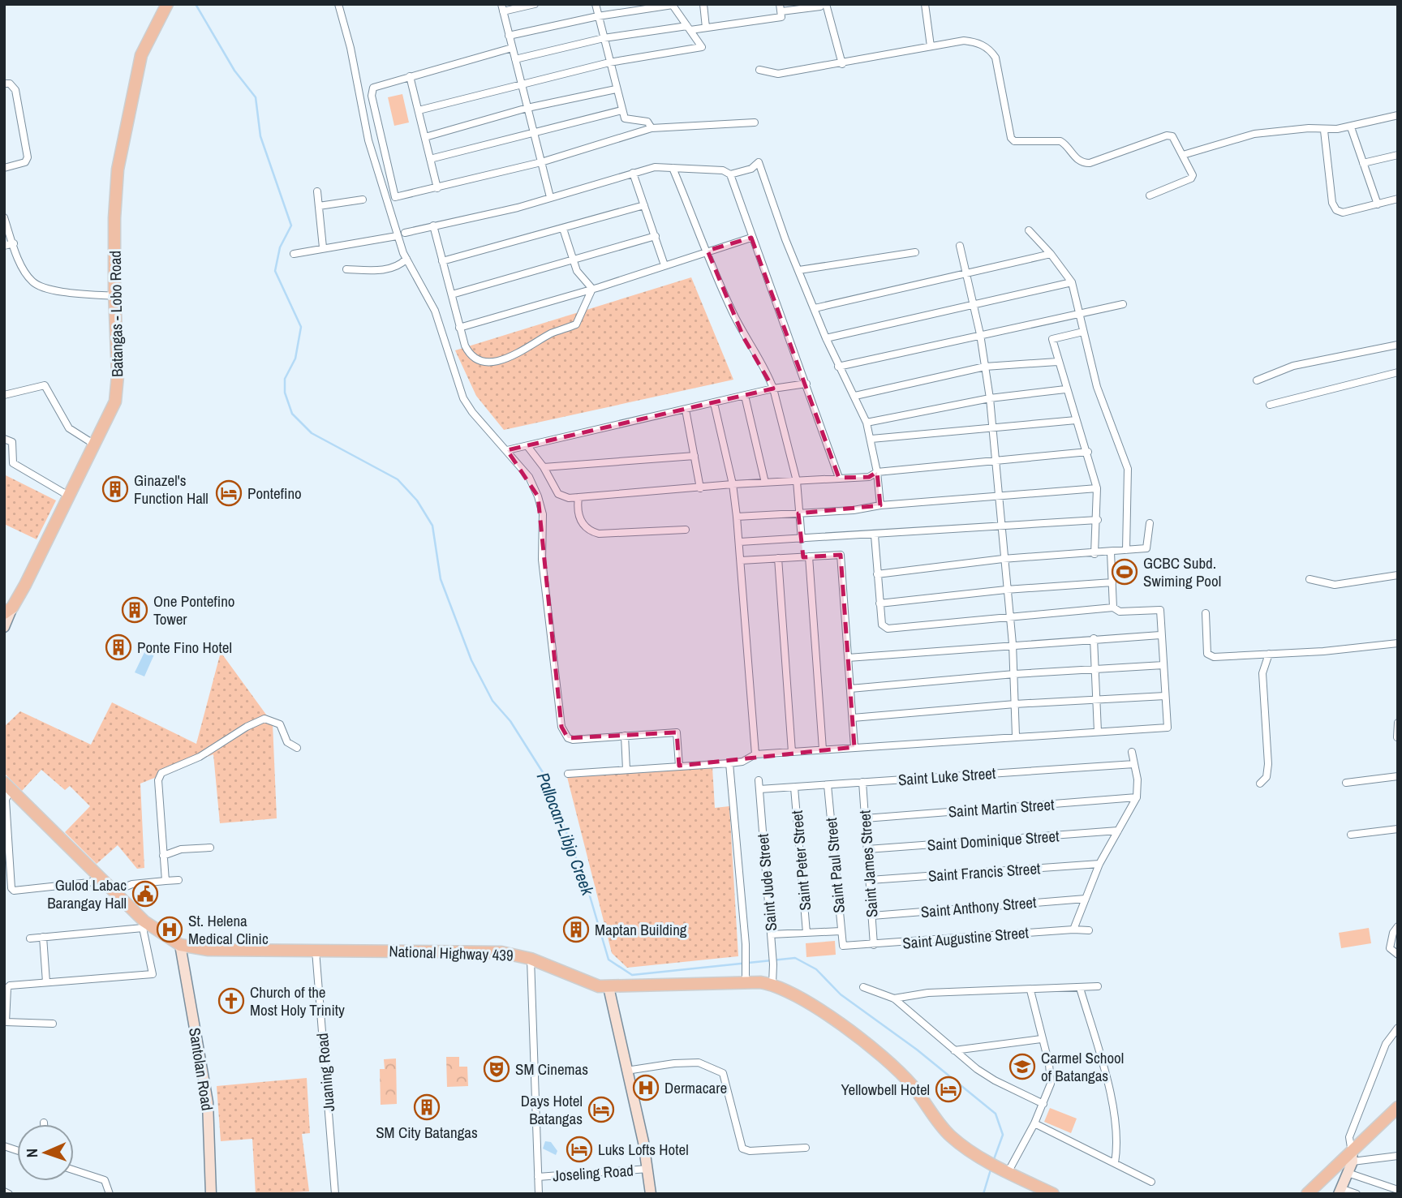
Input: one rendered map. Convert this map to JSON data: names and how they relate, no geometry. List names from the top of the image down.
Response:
{
  "streets": {
    "main road": ["Batangas - Lobo Road", "National Highway 439"],
    "street": [
      "Saint Luke Street",
      "Saint Martin Street",
      "Saint Dominique Street",
      "Saint Peter Street",
      "Saint James Street",
      "Saint Paul Street",
      "Saint Francis Street",
      "Saint Jude Street",
      "Saint Anthony Street",
      "Saint Augustine Street",
      "Santolan Road",
      "Juaning Road",
      "Joseling Road"
    ]
  },
  "crossings": [
    ["Saint Luke Street", "Saint Peter Street"],
    ["Saint Luke Street", "Saint James Street"],
    ["Saint Luke Street", "Saint Paul Street"],
    ["Saint Luke Street", "Saint Jude Street"],
    ["Saint Martin Street", "Saint James Street"],
    ["Saint Dominique Street", "Saint James Street"],
    ["Saint James Street", "Saint Francis Street"],
    ["Saint James Street", "Saint Anthony Street"],
    ["Saint James Street", "Saint Augustine Street"],
    ["Saint Paul Street", "Saint Augustine Street"],
    ["Saint Jude Street", "National Highway 439"],
    ["National Highway 439", "Santolan Road"],
    ["National Highway 439", "Juaning Road"]
  ],
  "water": ["Pallocan-Libjo Creek"],
  "places": {
    "building": [
      "Ginazel's Function Hall",
      "One Pontefino Tower",
      "Ponte Fino Hotel",
      "Maptan Building",
      "SM City Batangas"
    ],
    "hotel": [
      "Pontefino",
      "Yellowbell Hotel",
      "Days Hotel Batangas",
      "Luks Lofts Hotel"
    ],
    "sports": ["GCBC Subd. Swiming Pool"],
    "public building": ["Gulod Labac Barangay Hall"],
    "hospital": ["St. Helena Medical Clinic", "Dermacare"],
    "church": ["Church of the Most Holy Trinity"],
    "school or university": ["Carmel School of Batangas"],
    "theatre": ["SM Cinemas"]
  },
  "north": "left"
}
